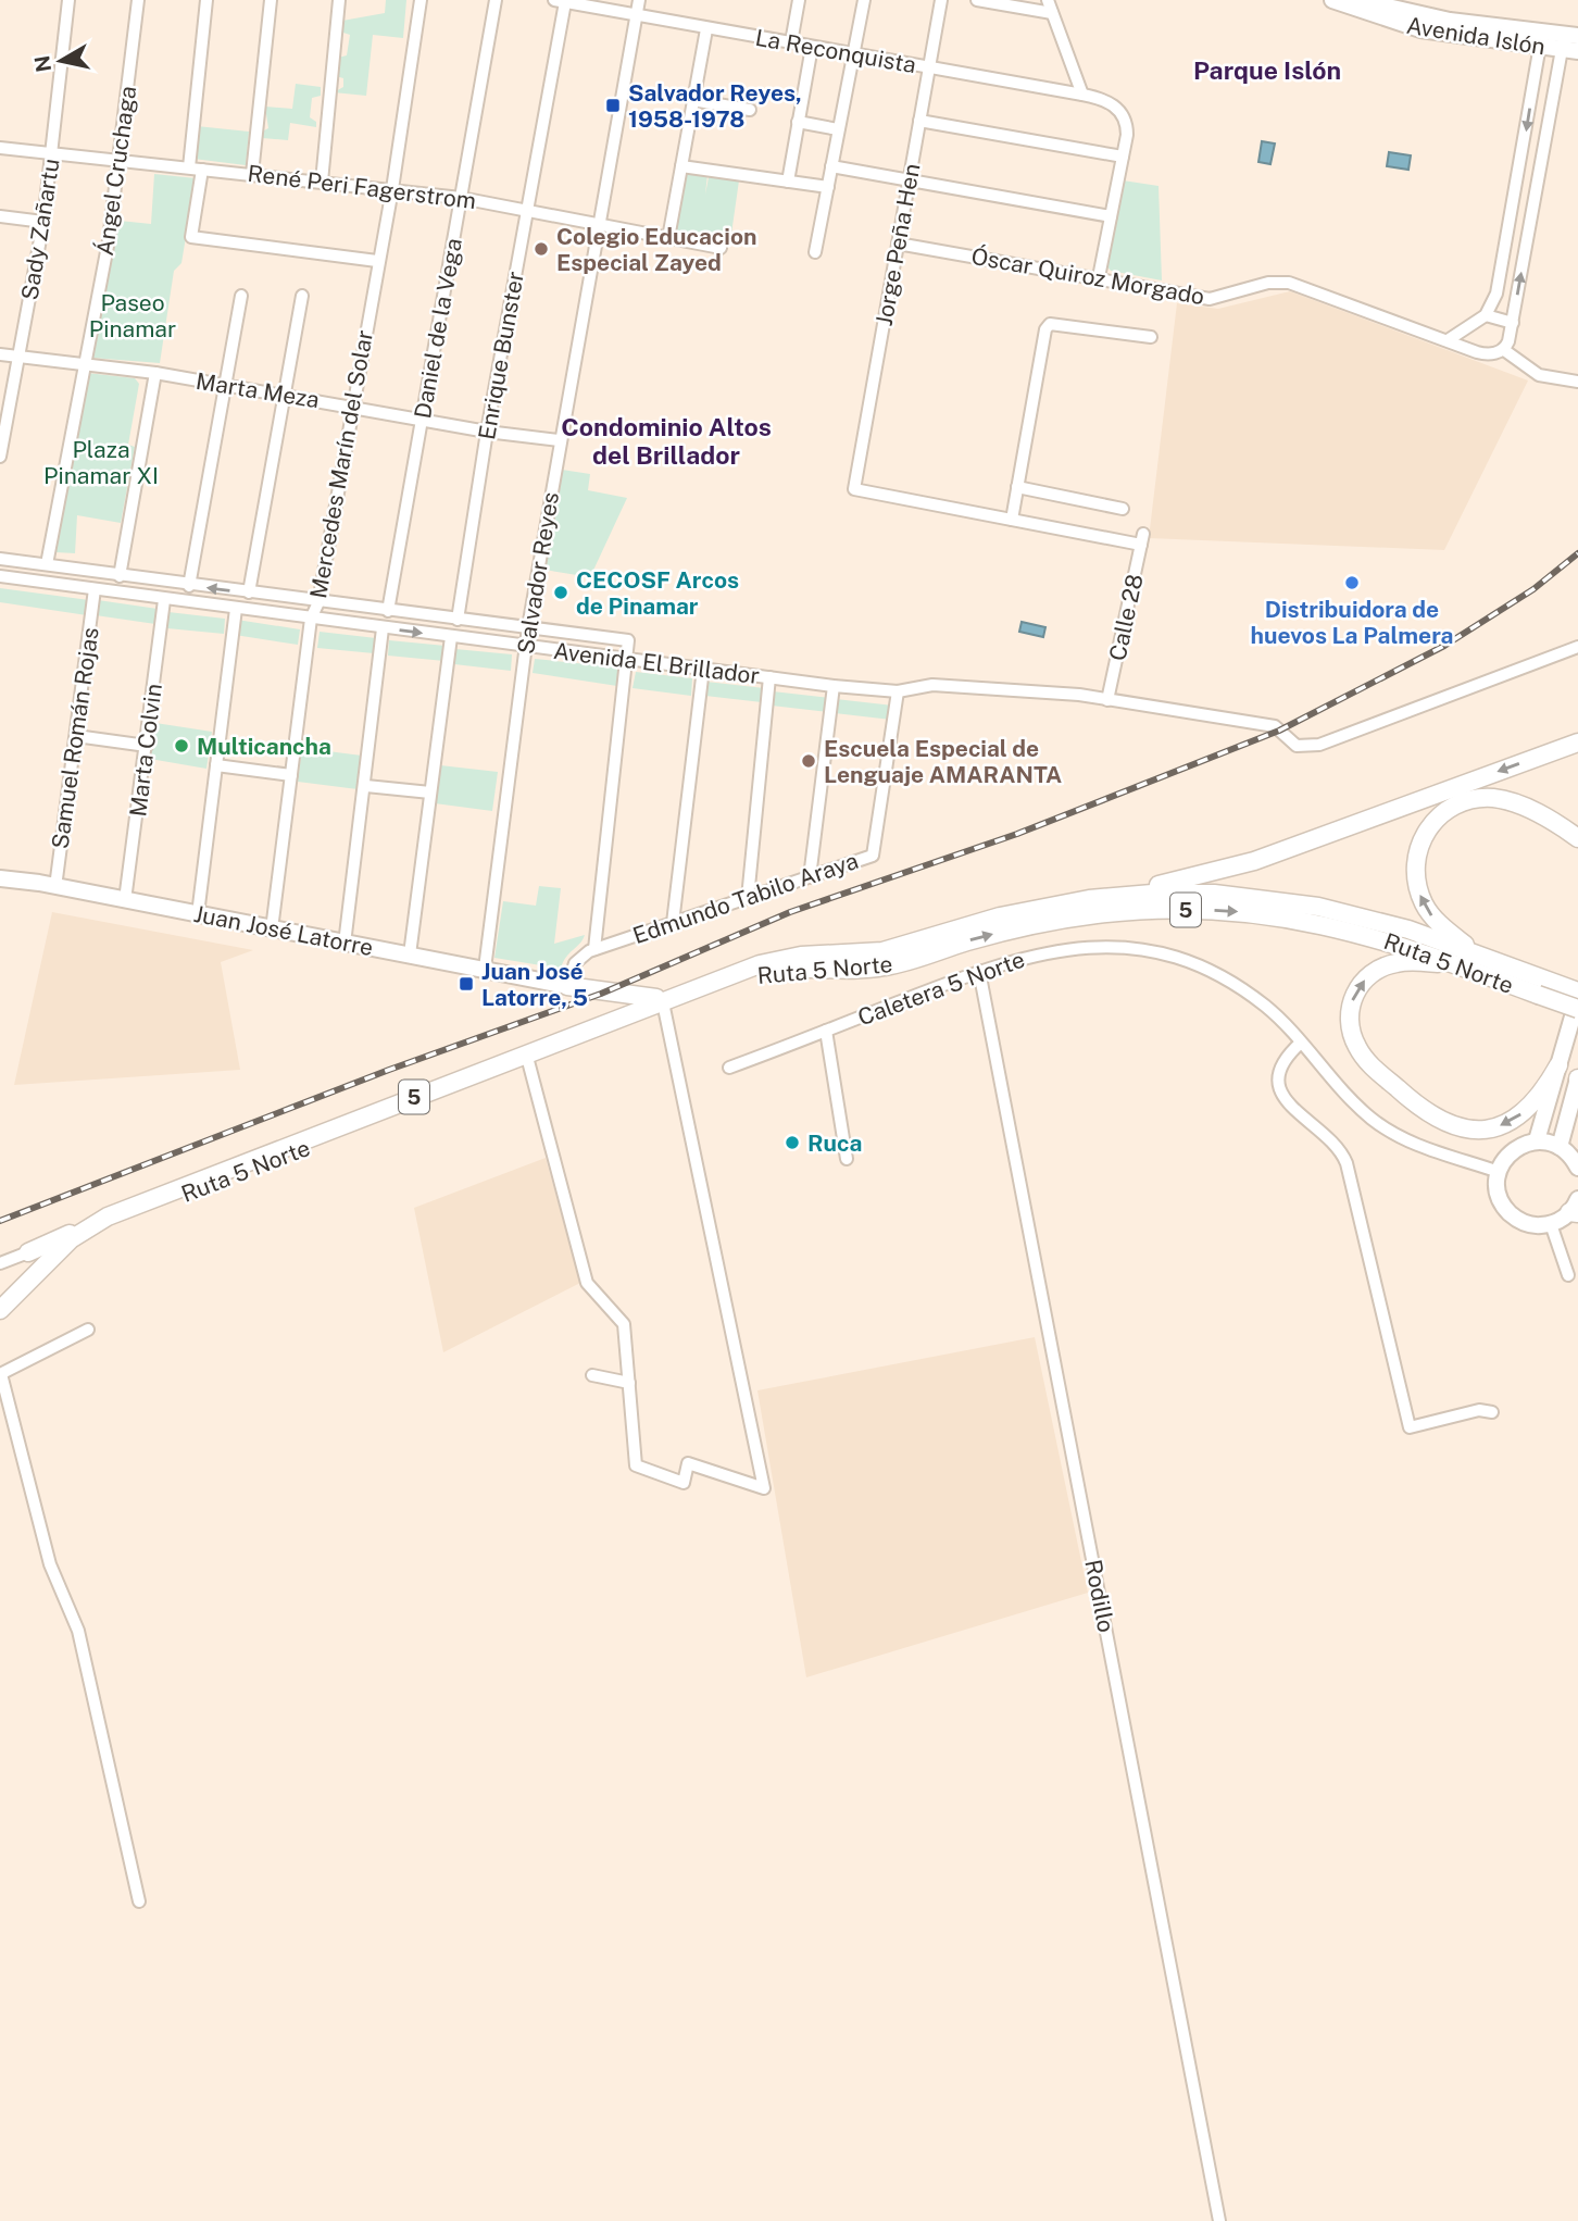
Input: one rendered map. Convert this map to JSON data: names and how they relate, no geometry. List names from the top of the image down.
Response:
{
  "streets": {
    "highway": ["5", "Ruta 5 Norte"],
    "main road": ["Avenida Islón", "Juan José Latorre"],
    "street": [
      "La Reconquista",
      "Ángel Cruchaga",
      "René Peri Fagerstrom",
      "Sady Zañartu",
      "Jorge Peña Hen",
      "Óscar Quiroz Morgado",
      "Daniel de la Vega",
      "Enrique Bunster",
      "Marta Meza",
      "Mercedes Marín del Solar",
      "Salvador Reyes",
      "Calle 28",
      "Avenida El Brillador",
      "Samuel Román Rojas",
      "Marta Colvin",
      "Edmundo Tabilo Araya",
      "Caletera 5 Norte",
      "Rodillo"
    ]
  },
  "crossings": [
    ["La Reconquista", "Jorge Peña Hen"],
    ["La Reconquista", "Enrique Bunster"],
    ["La Reconquista", "Salvador Reyes"],
    ["Ángel Cruchaga", "René Peri Fagerstrom"],
    ["Ángel Cruchaga", "Marta Meza"],
    ["Ángel Cruchaga", "Avenida El Brillador"],
    ["René Peri Fagerstrom", "Sady Zañartu"],
    ["René Peri Fagerstrom", "Daniel de la Vega"],
    ["René Peri Fagerstrom", "Enrique Bunster"],
    ["René Peri Fagerstrom", "Mercedes Marín del Solar"],
    ["René Peri Fagerstrom", "Salvador Reyes"],
    ["Sady Zañartu", "Marta Meza"],
    ["Jorge Peña Hen", "Óscar Quiroz Morgado"],
    ["Jorge Peña Hen", "Calle 28"],
    ["Daniel de la Vega", "Marta Meza"],
    ["Daniel de la Vega", "Avenida El Brillador"],
    ["Enrique Bunster", "Marta Meza"],
    ["Enrique Bunster", "Avenida El Brillador"],
    ["Marta Meza", "Mercedes Marín del Solar"],
    ["Marta Meza", "Salvador Reyes"],
    ["Mercedes Marín del Solar", "Avenida El Brillador"],
    ["Mercedes Marín del Solar", "Juan José Latorre"],
    ["Salvador Reyes", "Avenida El Brillador"],
    ["Salvador Reyes", "Juan José Latorre"],
    ["Calle 28", "Avenida El Brillador"],
    ["Avenida El Brillador", "Samuel Román Rojas"],
    ["Avenida El Brillador", "Marta Colvin"],
    ["Avenida El Brillador", "Edmundo Tabilo Araya"],
    ["Samuel Román Rojas", "Juan José Latorre"],
    ["Marta Colvin", "Juan José Latorre"],
    ["Caletera 5 Norte", "Rodillo"]
  ],
  "districts": ["Parque Islón", "Condominio Altos del Brillador"],
  "parks": ["Paseo Pinamar", "Plaza Pinamar XI"],
  "places": {
    "transit": ["Salvador Reyes, 1958-1978", "Juan José Latorre, 5"],
    "other": [
      "Colegio Educacion Especial Zayed",
      "Distribuidora de huevos La Palmera",
      "CECOSF Arcos de Pinamar",
      "Multicancha",
      "Escuela Especial de Lenguaje AMARANTA",
      "Ruca"
    ]
  },
  "north": "left"
}
